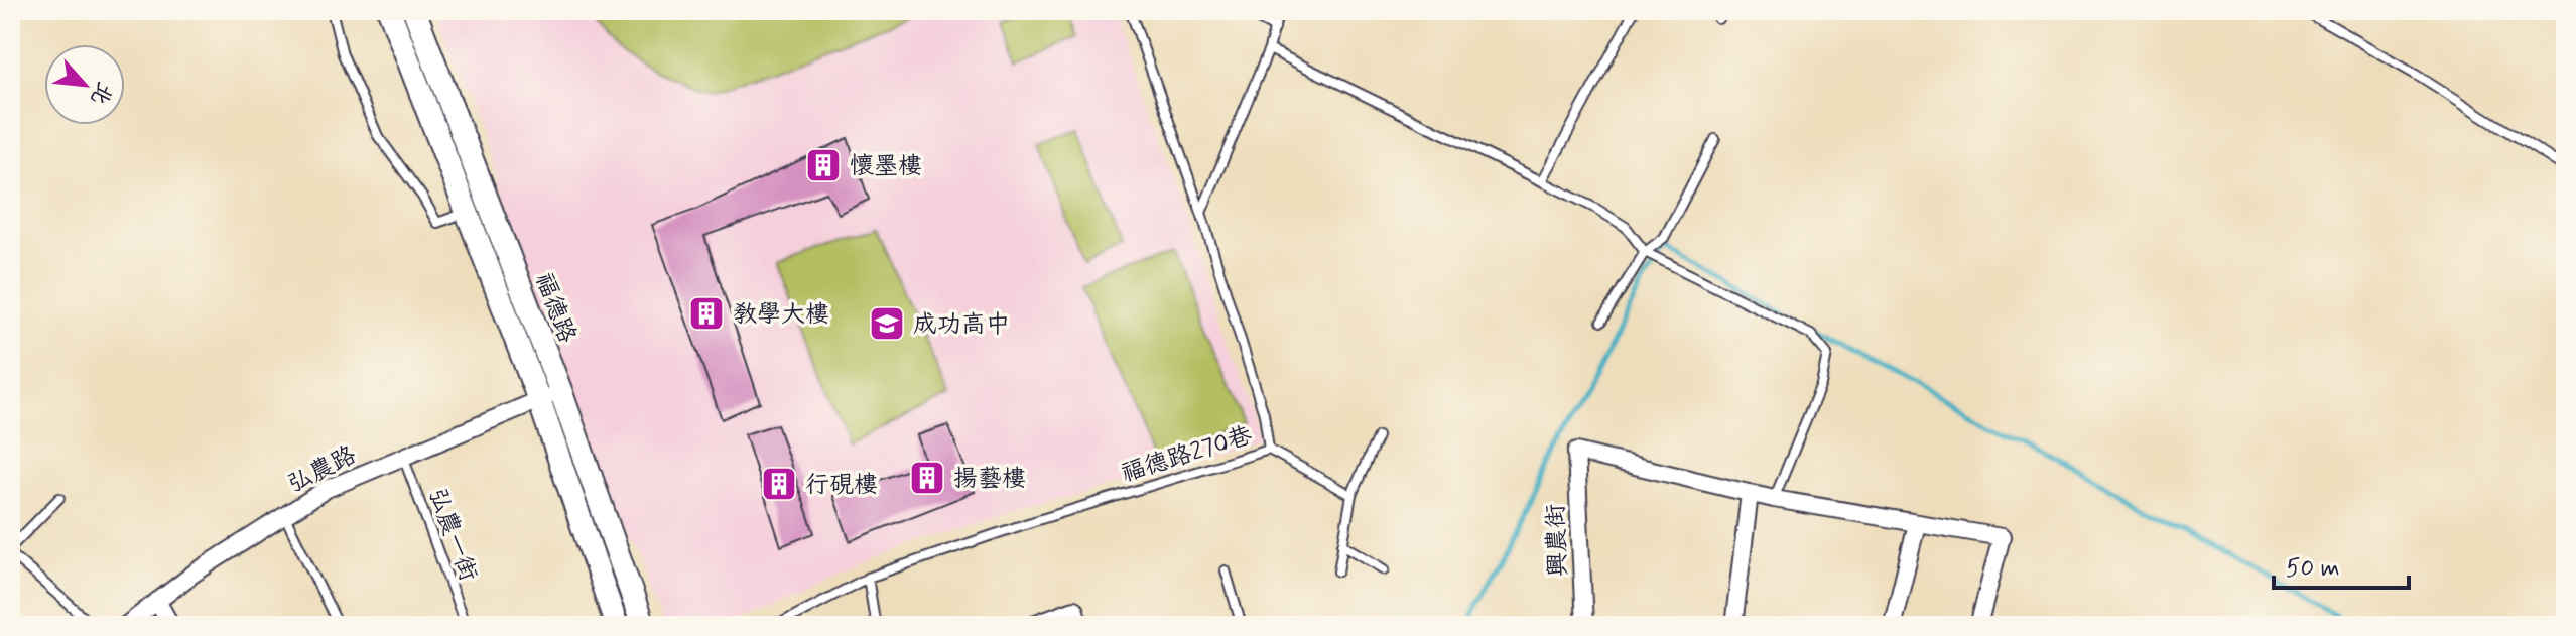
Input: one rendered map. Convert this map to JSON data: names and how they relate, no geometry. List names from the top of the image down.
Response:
{
  "streets": {
    "street": ["福德路", "弘農路", "興農街"],
    "lane": ["福德路270巷", "弘農一街"]
  },
  "crossings": [
    ["福德路", "弘農路"],
    ["弘農路", "弘農一街"]
  ],
  "places": {
    "building": [
      "懷墨樓",
      "教學大樓",
      "揚藝樓",
      "行硯樓"
    ],
    "school or university": ["成功高中"]
  },
  "scale_bar": "50 m",
  "north": "bottom right"
}
